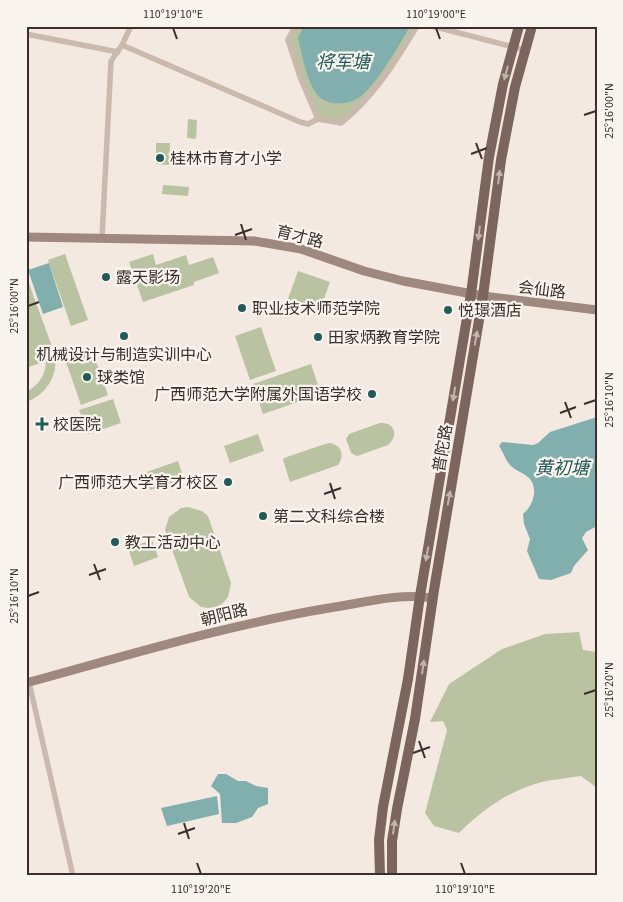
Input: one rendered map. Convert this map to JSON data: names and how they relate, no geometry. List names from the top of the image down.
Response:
{
  "streets": {
    "main road": ["普陀路"],
    "street": ["育才路", "会仙路", "朝阳路"]
  },
  "crossings": [
    ["育才路", "会仙路"],
    ["育才路", "普陀路"],
    ["会仙路", "普陀路"],
    ["普陀路", "朝阳路"]
  ],
  "water": ["将军塘", "黄初塘"],
  "places": {
    "other": [
      "桂林市育才小学",
      "露天影场",
      "职业技术师范学院",
      "悦璟酒店",
      "机械设计与制造实训中心",
      "田家炳教育学院",
      "球类馆",
      "广西师范大学附属外国语学校",
      "广西师范大学育才校区",
      "第二文科综合楼",
      "教工活动中心"
    ],
    "health": ["校医院"]
  },
  "coordinates": [
    "110°19'10\"E",
    "110°19'00\"E",
    "25°16'00\"N",
    "25°16'10\"N",
    "25°16'20\"N",
    "110°19'20\"E"
  ]
}
